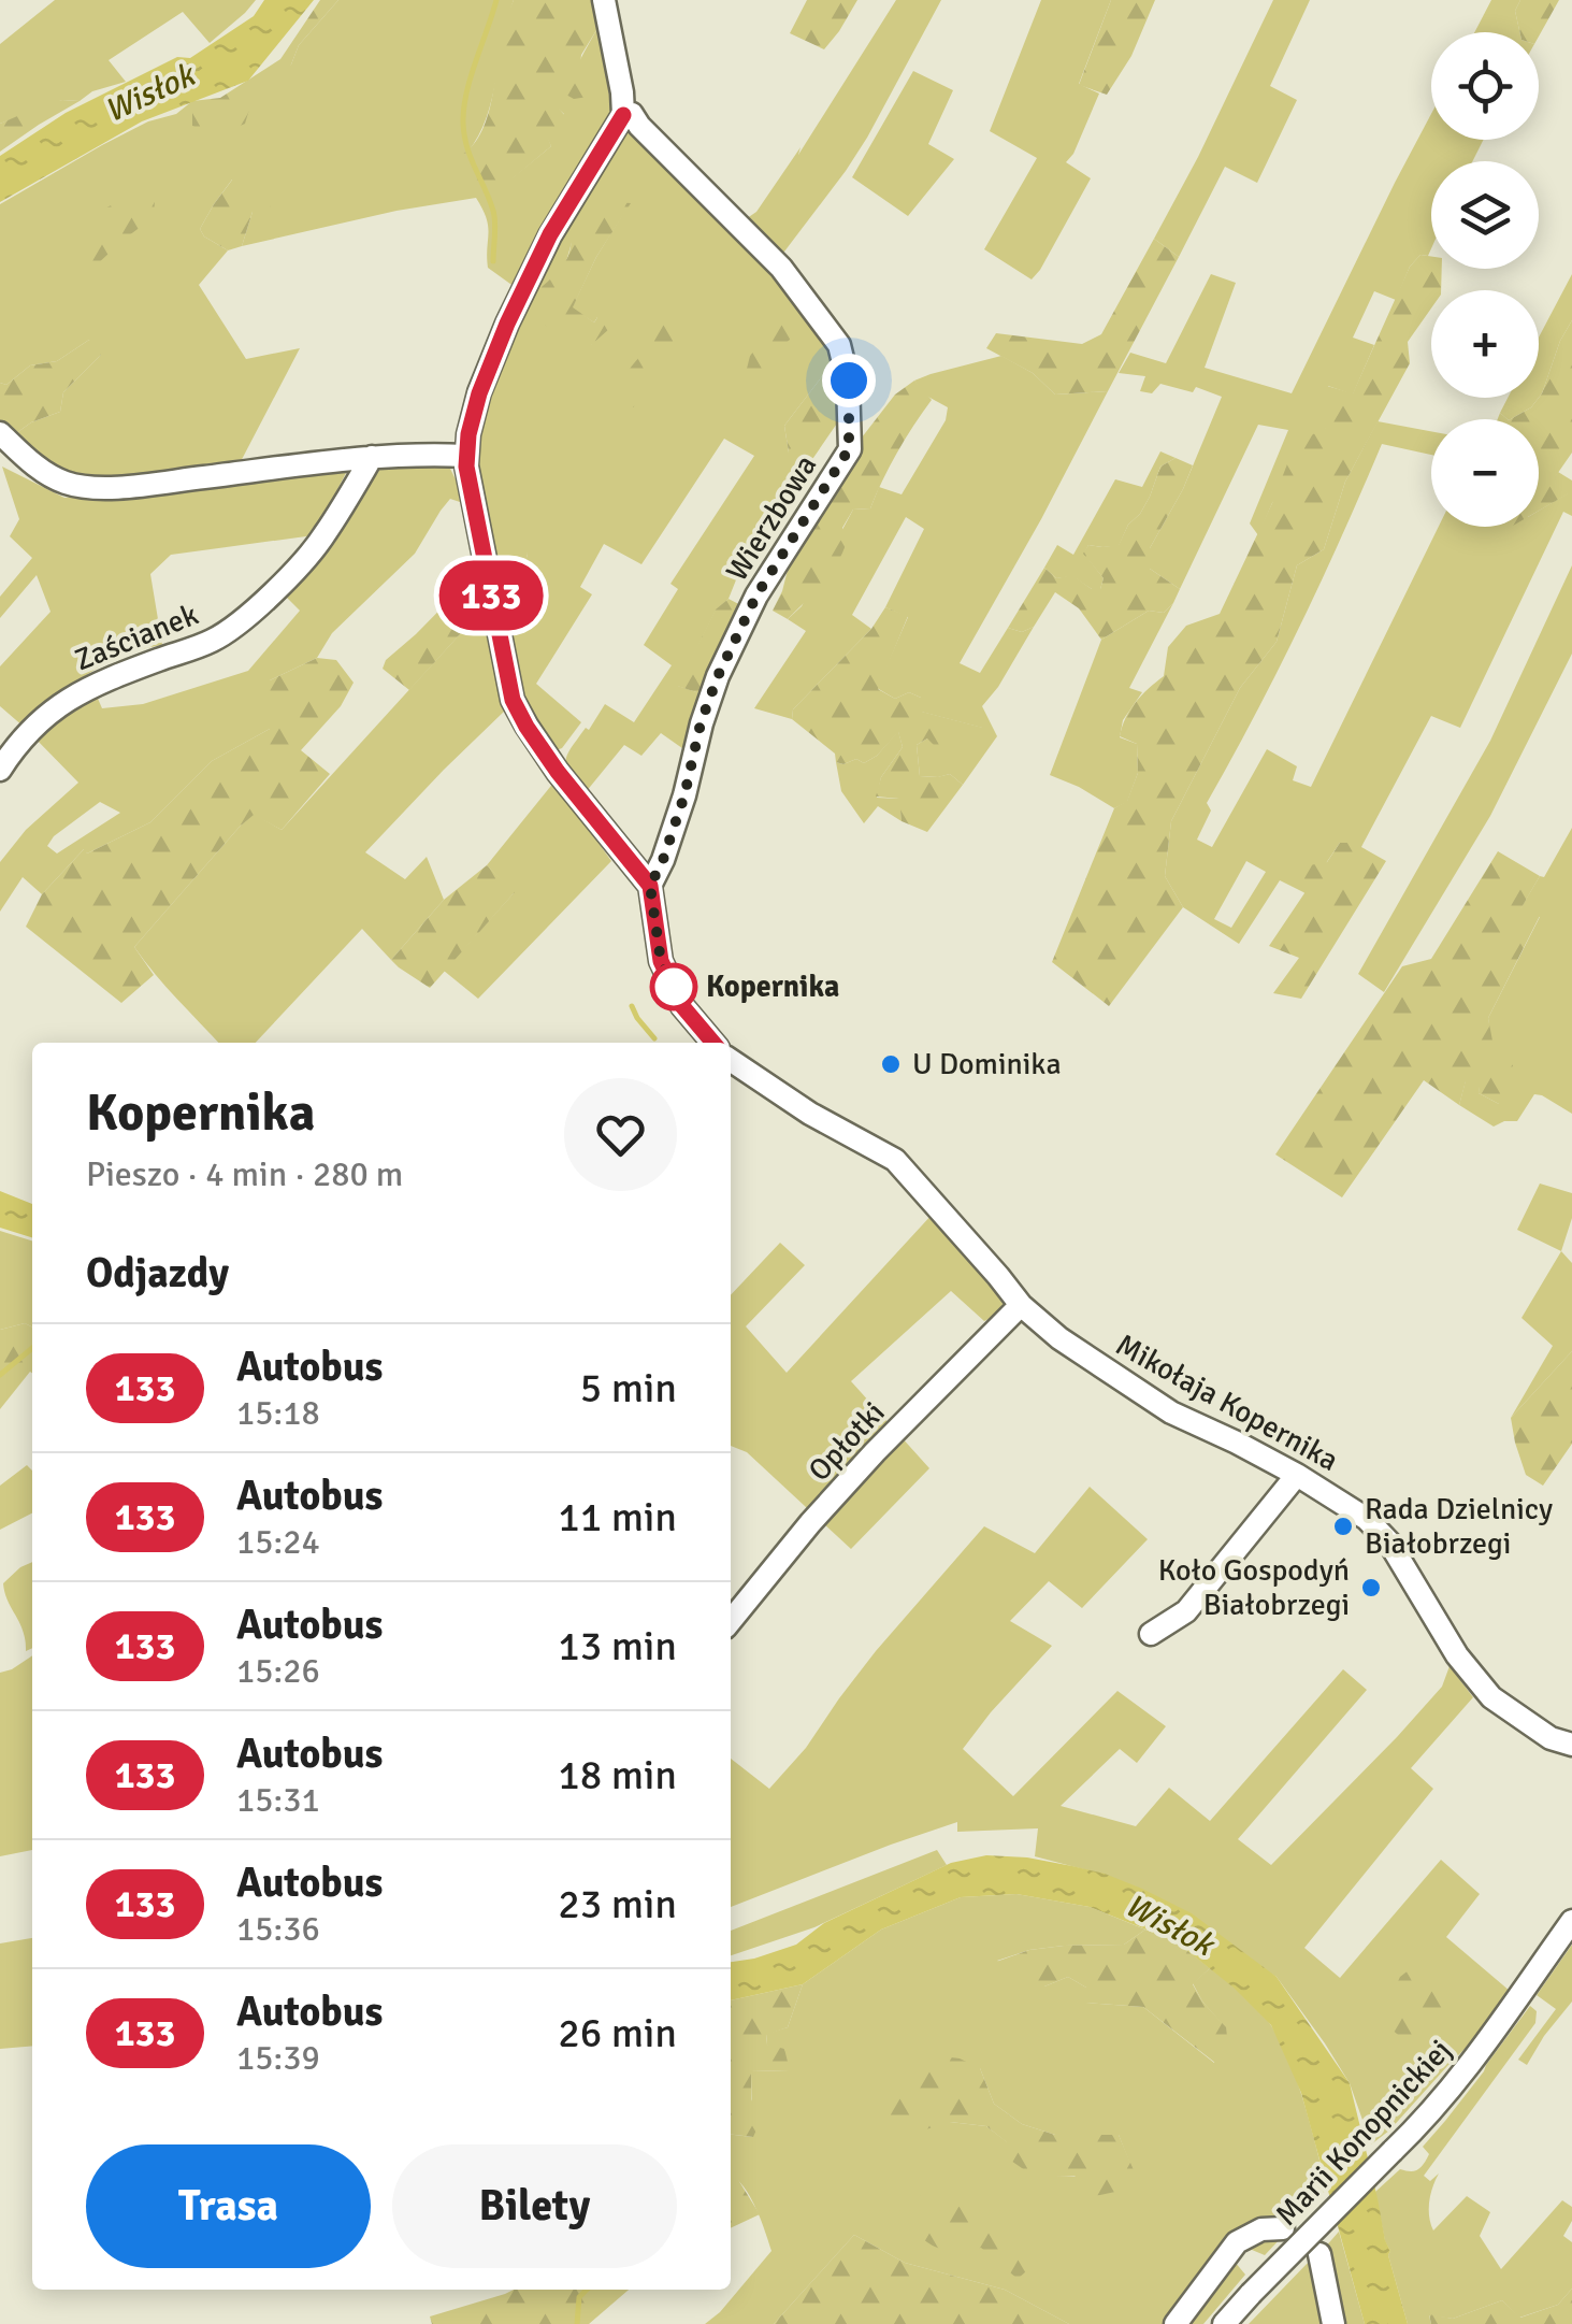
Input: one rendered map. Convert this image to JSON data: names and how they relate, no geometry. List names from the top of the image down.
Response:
{
  "streets": {
    "street": [
      "Wierzbowa",
      "Zaścianek",
      "Mikołaja Kopernika",
      "Opłotki",
      "Marii Konopnickiej"
    ]
  },
  "crossings": [
    ["Mikołaja Kopernika", "Opłotki"]
  ],
  "water": ["Wisłok"],
  "places": [
    "Kopernika",
    "U Dominika",
    "Rada Dzielnicy Białobrzegi",
    "Koło Gospodyń Białobrzegi"
  ],
  "lines": ["bus line 133"],
  "page": {
    "on_map": "133",
    "map_buttons": ["+", "−"],
    "heading": [
      ["Kopernika", "Pieszo · 4 min · 280 m"],
      "Odjazdy"
    ],
    "list": [
      {
        "mark": "133",
        "name": "Autobus",
        "note": "15:18",
        "value": "5 min"
      },
      {
        "mark": "133",
        "name": "Autobus",
        "note": "15:24",
        "value": "11 min"
      },
      {
        "mark": "133",
        "name": "Autobus",
        "note": "15:26",
        "value": "13 min"
      },
      {
        "mark": "133",
        "name": "Autobus",
        "note": "15:31",
        "value": "18 min"
      },
      {
        "mark": "133",
        "name": "Autobus",
        "note": "15:36",
        "value": "23 min"
      },
      {
        "mark": "133",
        "name": "Autobus",
        "note": "15:39",
        "value": "26 min"
      }
    ],
    "buttons": ["Trasa", "Bilety"]
  }
}
